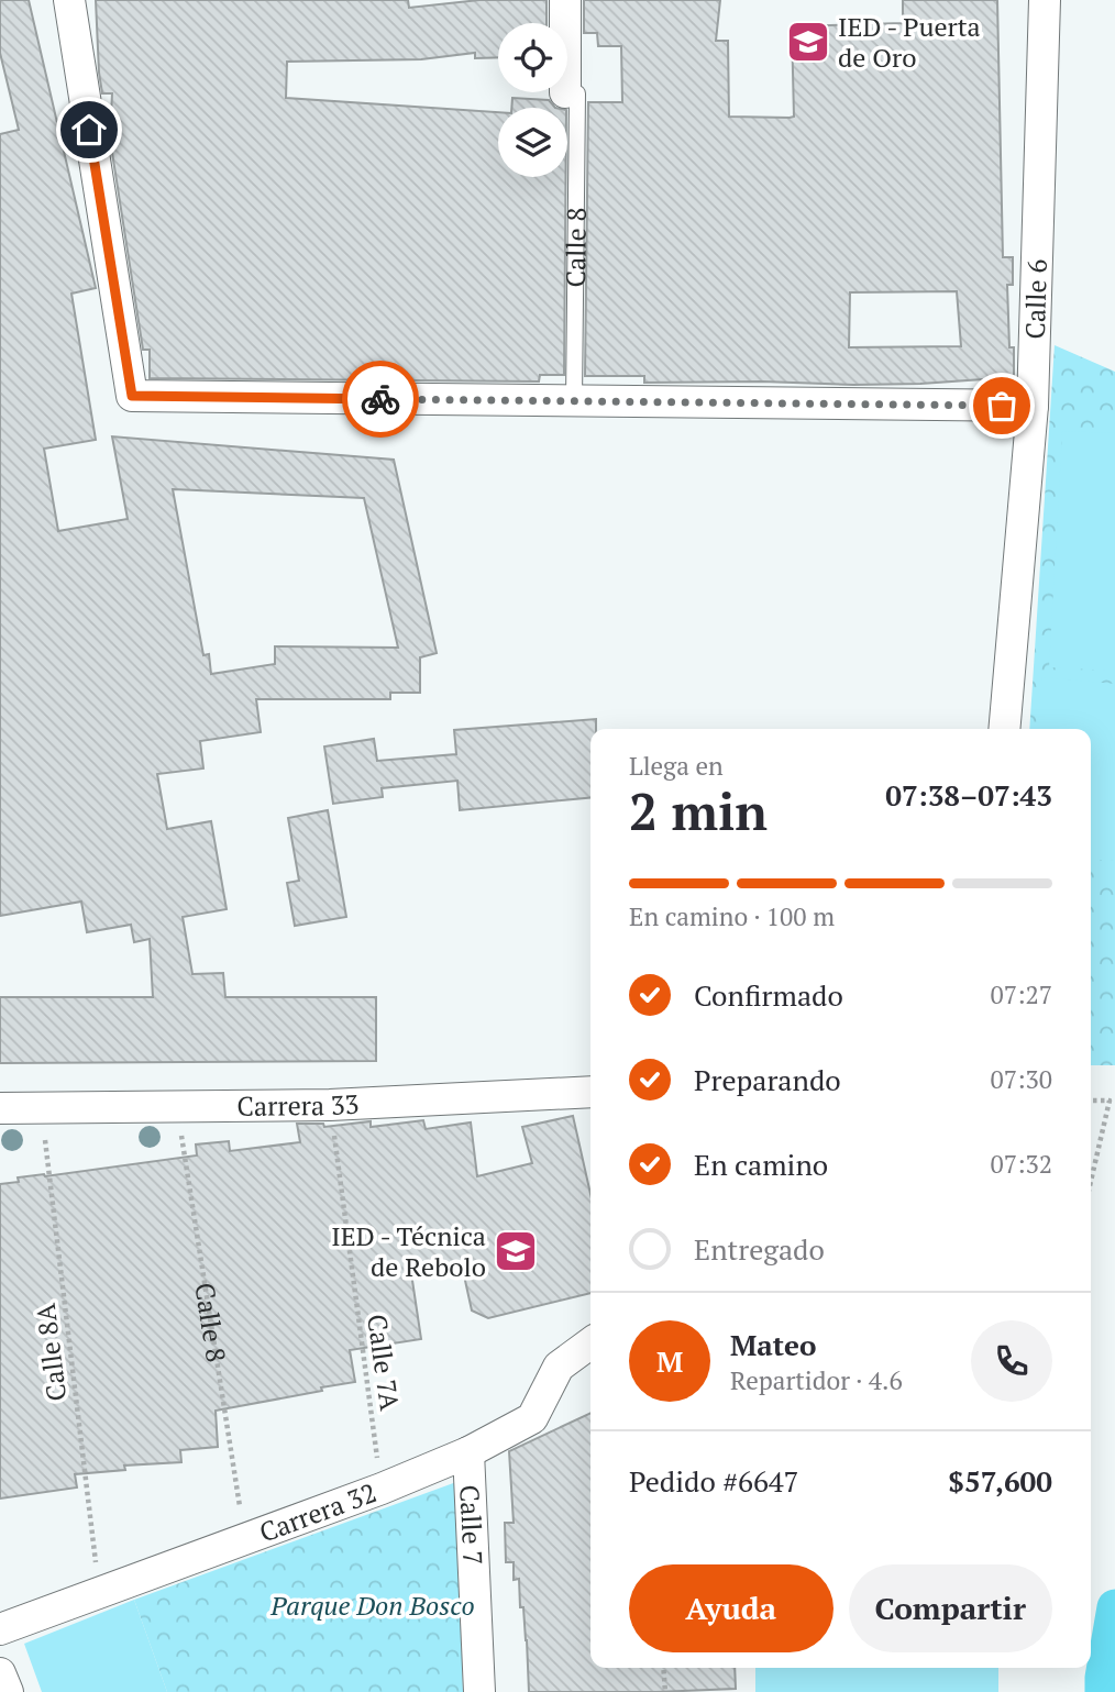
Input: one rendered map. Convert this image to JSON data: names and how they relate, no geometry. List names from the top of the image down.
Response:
{
  "streets": {
    "street": [
      "Calle 8",
      "Calle 6",
      "Carrera 33",
      "Carrera 32",
      "Calle 7"
    ],
    "path": ["Calle 8A", "Calle 7A"]
  },
  "crossings": [
    ["Calle 8", "Carrera 33"],
    ["Calle 8", "Carrera 32"],
    ["Carrera 33", "Calle 8A"],
    ["Carrera 33", "Calle 7A"],
    ["Calle 8A", "Carrera 32"],
    ["Calle 7A", "Carrera 32"],
    ["Carrera 32", "Calle 7"]
  ],
  "parks": ["Parque Don Bosco"],
  "places": {
    "school or university": ["IED - Puerta de Oro", "IED - Técnica de Rebolo"]
  },
  "page": {
    "heading": ["2 min", "Llega en", "07:38–07:43"],
    "panel": [
      "Mateo",
      "Repartidor · 4.6",
      "Pedido #6647",
      "$57,600"
    ],
    "bar": "En camino · 100 m",
    "list": [
      ["Confirmado", "07:27"],
      ["Preparando", "07:30"],
      ["En camino", "07:32"],
      "Entregado"
    ],
    "round": "M",
    "buttons": ["Ayuda", "Compartir"]
  }
}
